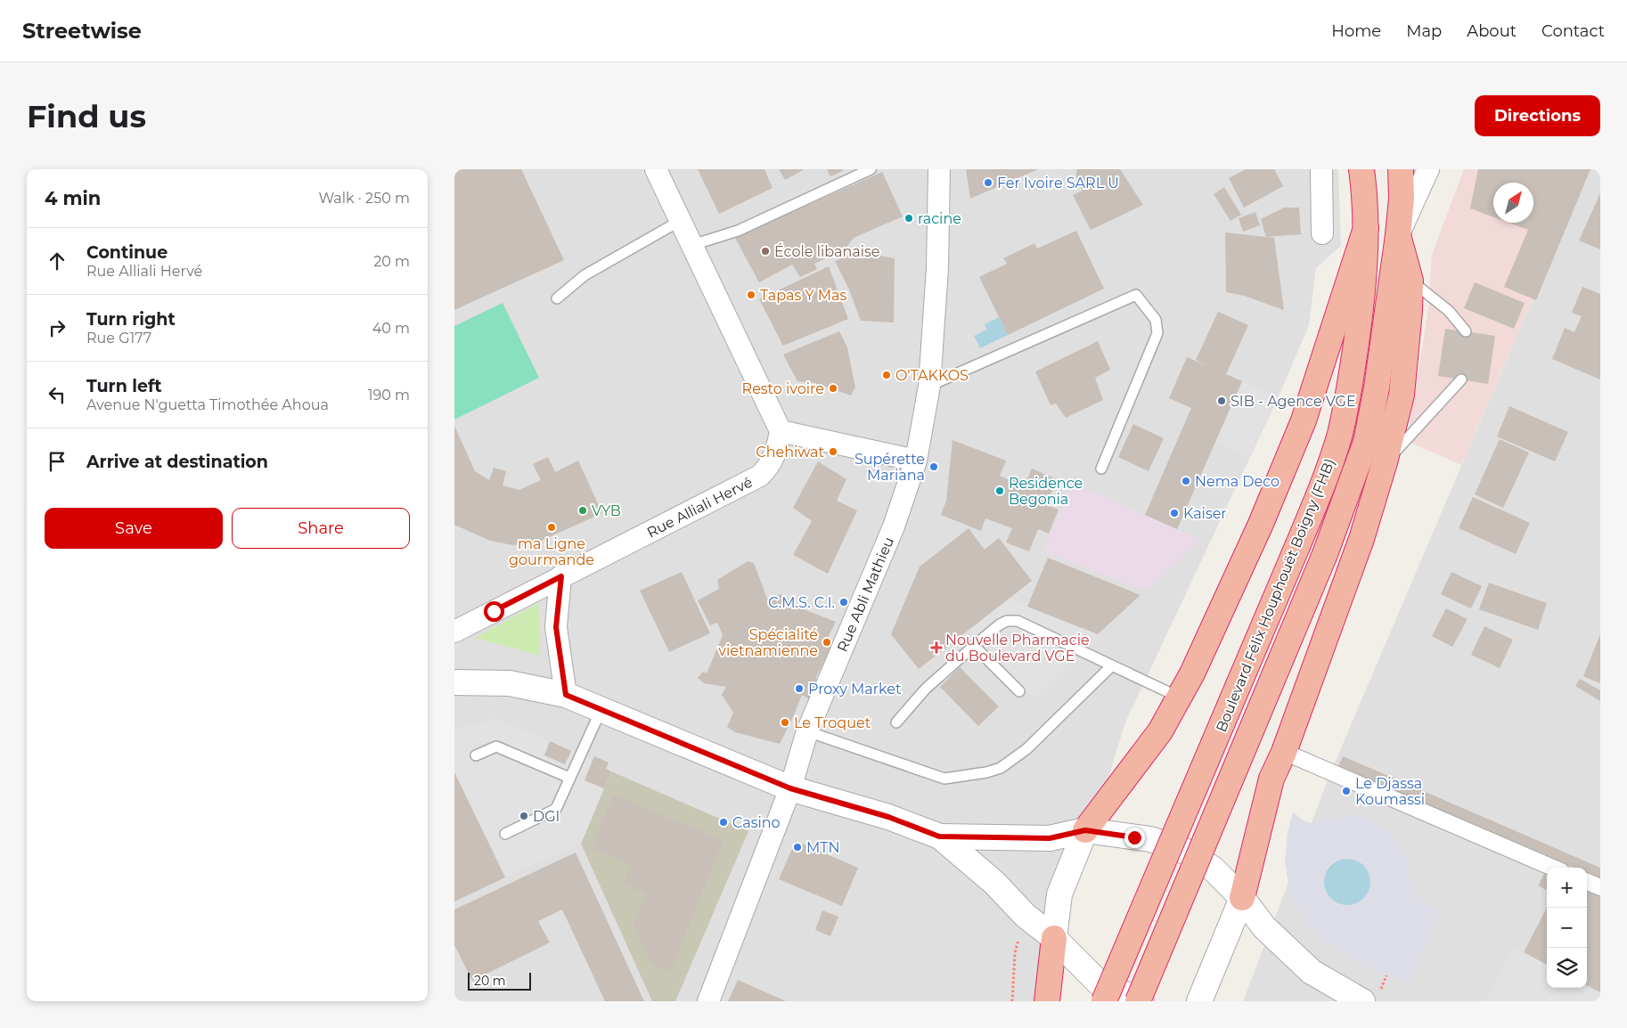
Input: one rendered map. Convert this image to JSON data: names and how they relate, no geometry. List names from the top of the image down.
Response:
{
  "streets": {
    "highway": ["Boulevard Félix Houphouët Boigny (FHB)"],
    "street": ["Rue Alliali Hervé", "Rue Abli Mathieu"]
  },
  "places": {
    "other": [
      "Fer Ivoire SARL U",
      "racine",
      "École libanaise",
      "Tapas Y Mas",
      "O'TAKKOS",
      "Resto ivoire",
      "SIB - Agence VGE",
      "Chehiwat",
      "Supérette Mariana",
      "Nema Deco",
      "Residence Begonia",
      "VYB",
      "Kaiser",
      "ma Ligne gourmande",
      "C.M.S. C.I.",
      "Spécialité vietnamienne",
      "Proxy Market",
      "Le Troquet",
      "Le Djassa Koumassi",
      "DGI",
      "Casino",
      "MTN"
    ],
    "health": ["Nouvelle Pharmacie du Boulevard VGE"]
  },
  "scale_bar": "20 m",
  "north": "top right",
  "page": {
    "header": "Streetwise",
    "nav": [
      "Home",
      "Map",
      "About",
      "Contact"
    ],
    "buttons": [
      "Directions",
      ["Save", "Share"]
    ],
    "title": "Find us",
    "heading": ["4 min", "Walk · 250 m"],
    "list": [
      ["Continue", "Rue Alliali Hervé", "20 m"],
      ["Turn right", "Rue G177", "40 m"],
      ["Turn left", "Avenue N'guetta Timothée Ahoua", "190 m"],
      "Arrive at destination"
    ],
    "map_buttons": ["+", "−"],
    "scale": "20 m"
  }
}
